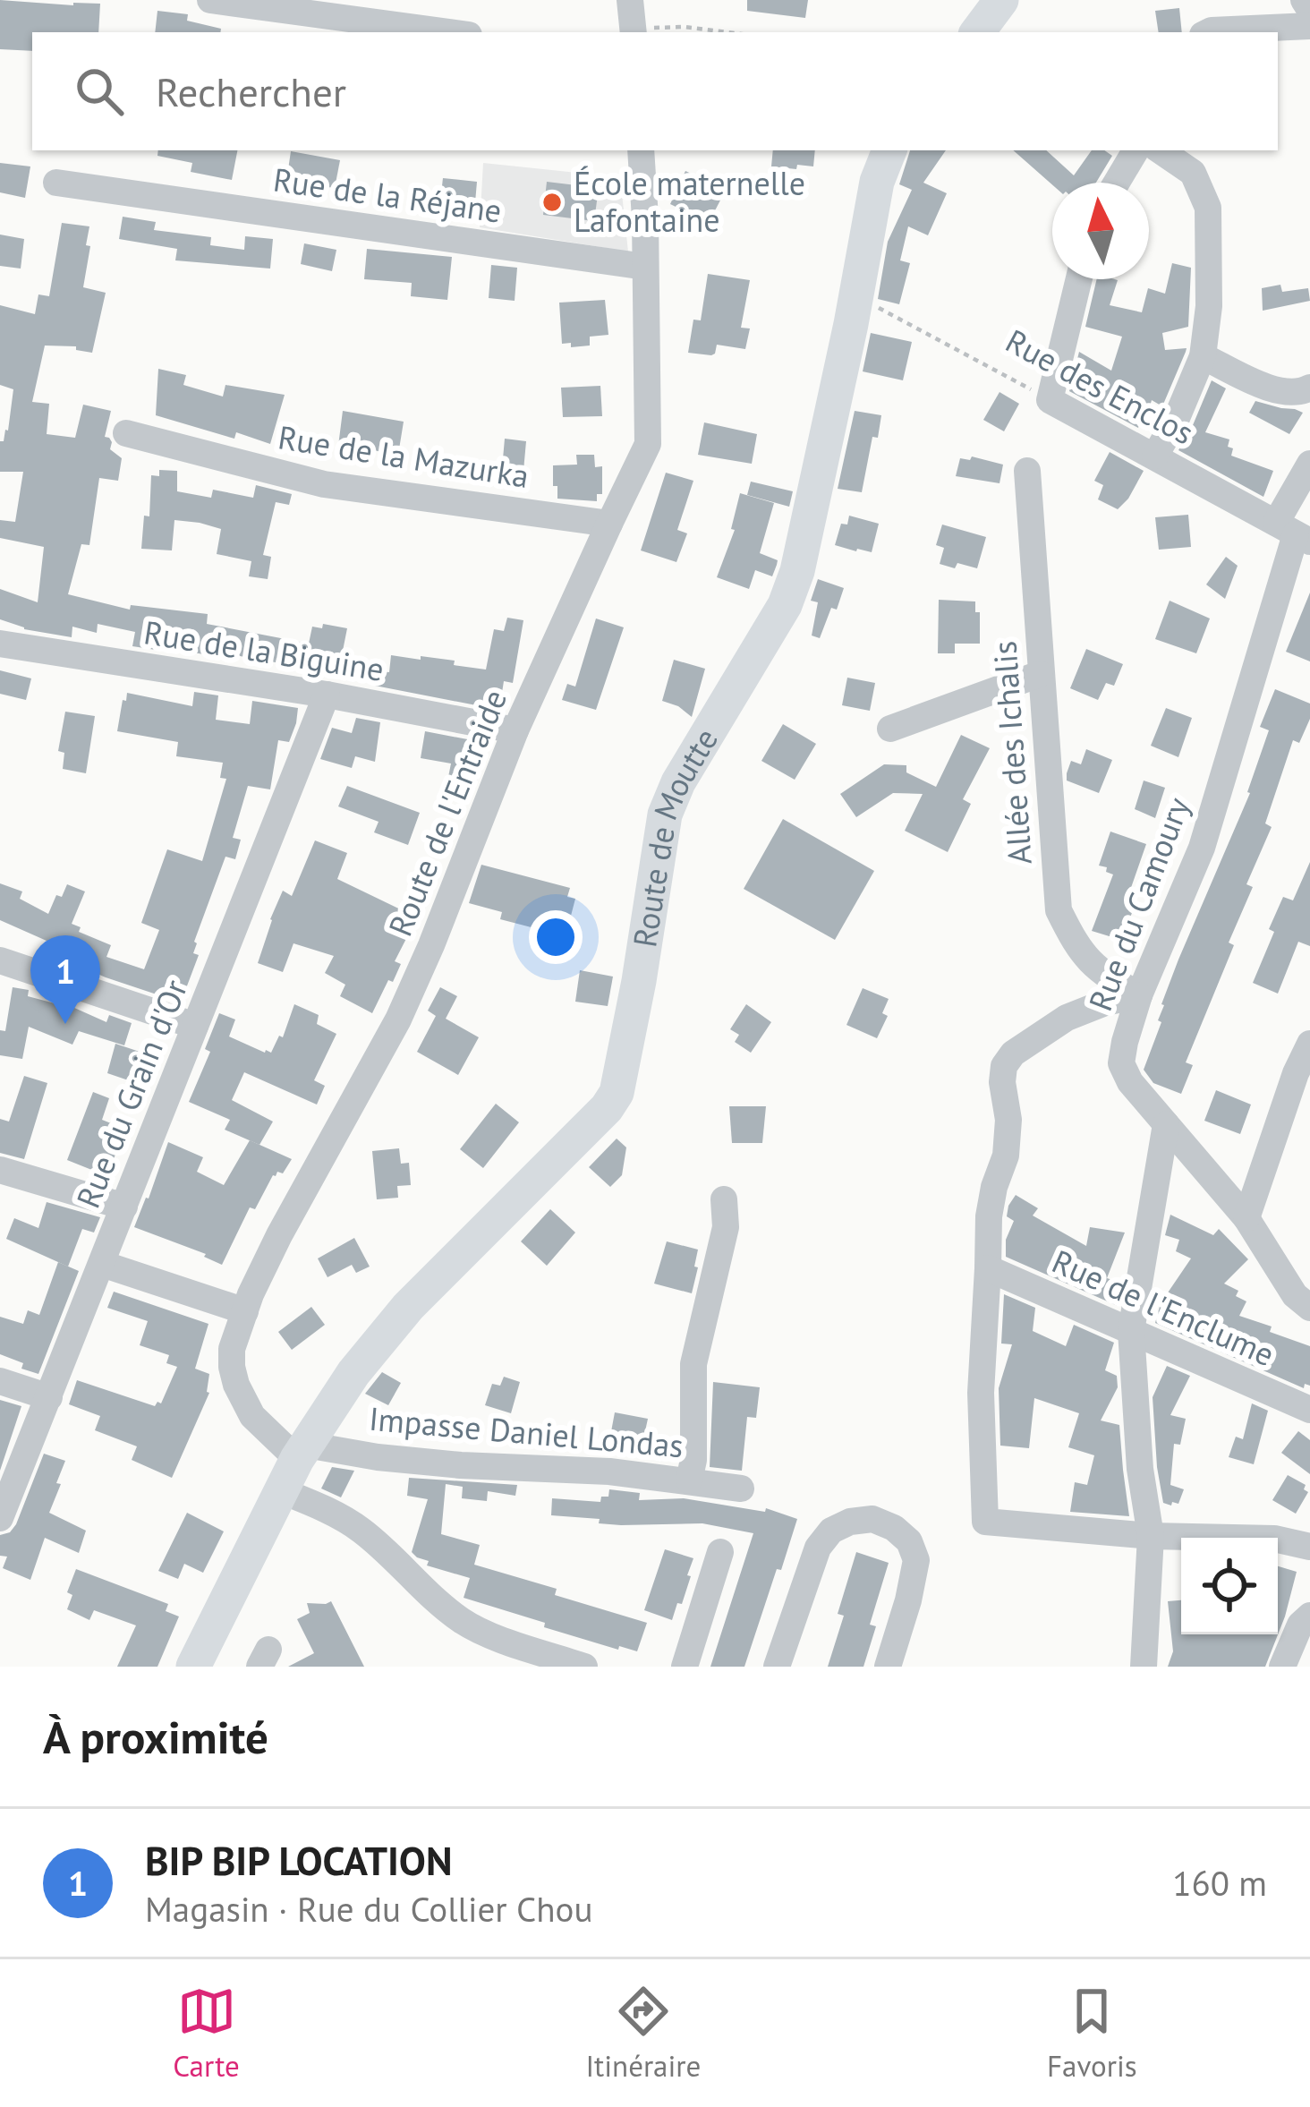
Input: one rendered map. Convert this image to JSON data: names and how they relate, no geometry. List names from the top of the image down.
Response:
{
  "streets": {
    "main road": ["Route de Moutte"],
    "street": [
      "Rue de la Réjane",
      "Rue des Enclos",
      "Rue de la Mazurka",
      "Rue de la Biguine",
      "Allée des Ichalis",
      "Route de l'Entraide",
      "Rue du Camoury",
      "Rue du Grain d'Or",
      "Rue de l'Enclume",
      "Impasse Daniel Londas"
    ]
  },
  "crossings": [
    ["Rue de la Réjane", "Route de l'Entraide"],
    ["Rue des Enclos", "Route de Moutte"],
    ["Rue des Enclos", "Rue du Camoury"],
    ["Rue de la Mazurka", "Route de l'Entraide"],
    ["Rue de la Biguine", "Route de l'Entraide"],
    ["Rue de la Biguine", "Rue du Grain d'Or"],
    ["Allée des Ichalis", "Rue du Camoury"],
    ["Route de l'Entraide", "Route de Moutte"],
    ["Route de l'Entraide", "Impasse Daniel Londas"],
    ["Route de Moutte", "Impasse Daniel Londas"]
  ],
  "places": ["École maternelle Lafontaine"],
  "north": "top",
  "page": {
    "search": "Rechercher",
    "pins": "1",
    "heading": "À proximité",
    "list": [
      {
        "mark": "1",
        "name": "BIP BIP LOCATION",
        "note": "Magasin · Rue du Collier Chou",
        "value": "160 m"
      }
    ],
    "nav": ["Carte", "Itinéraire", "Favoris"]
  }
}
